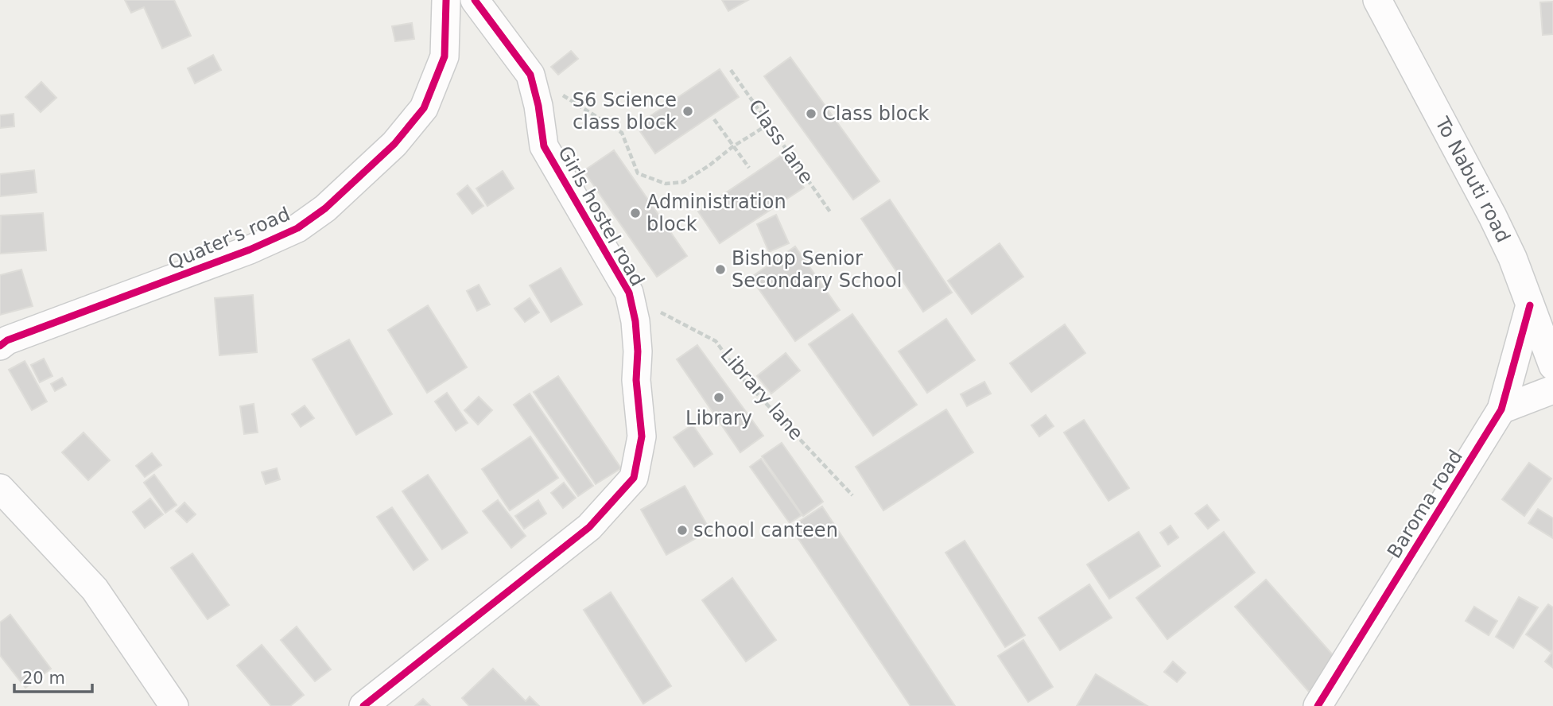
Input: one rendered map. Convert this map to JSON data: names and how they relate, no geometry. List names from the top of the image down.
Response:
{
  "streets": {
    "street": [
      "To Nabuti road",
      "Girls hostel road",
      "Quater's road",
      "Baroma road"
    ],
    "path": ["Class lane", "Library lane"]
  },
  "crossings": [
    ["To Nabuti road", "Baroma road"],
    ["Girls hostel road", "Library lane"]
  ],
  "places": [
    "S6 Science class block",
    "Class block",
    "Administration block",
    "Bishop Senior Secondary School",
    "Library",
    "school canteen"
  ],
  "scale_bar": "20 m"
}
